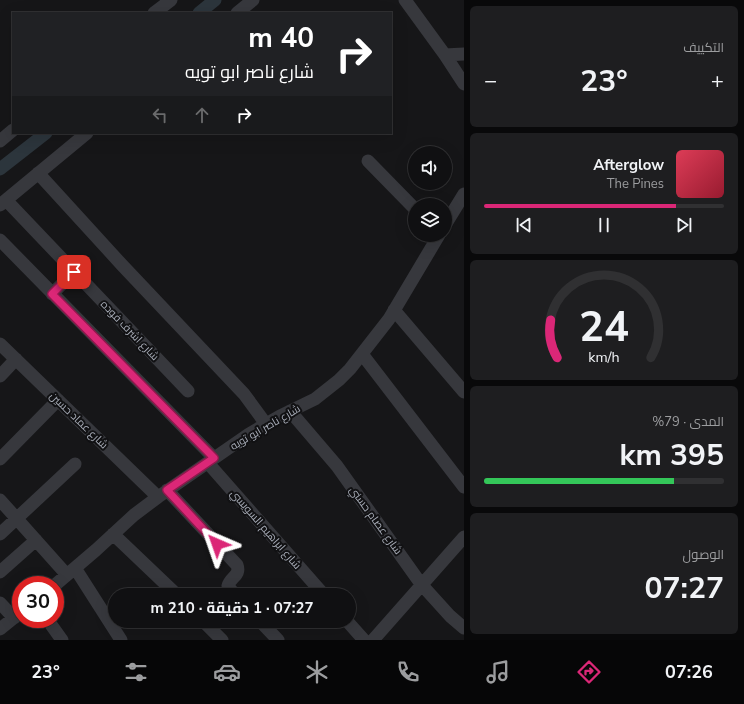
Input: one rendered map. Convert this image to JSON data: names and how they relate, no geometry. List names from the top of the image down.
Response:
{
  "streets": {
    "street": [
      "شارع اشرف فوده",
      "شارع عماد حسين",
      "شارع ناصر ابو تويه",
      "شارع عصام حسني",
      "شارع ابراهيم السويسي"
    ]
  },
  "crossings": [
    ["شارع عماد حسين", "شارع ناصر ابو تويه"],
    ["شارع ناصر ابو تويه", "شارع عصام حسني"],
    ["شارع ناصر ابو تويه", "شارع ابراهيم السويسي"]
  ],
  "page": {
    "tile": [
      "التكييف",
      ["المدى · 79%", "395 km"],
      ["الوصول", "07:27"]
    ],
    "turn": ["40 m", "شارع ناصر ابو تويه"],
    "heat": ["−", "23°", "+"],
    "song": ["Afterglow", "The Pines"],
    "limit": "30",
    "trip": "07:27 · 1 دقيقة · 210 m",
    "tabs": ["07:26", "23°"],
    "gauge": ["24", "km/h"]
  }
}
